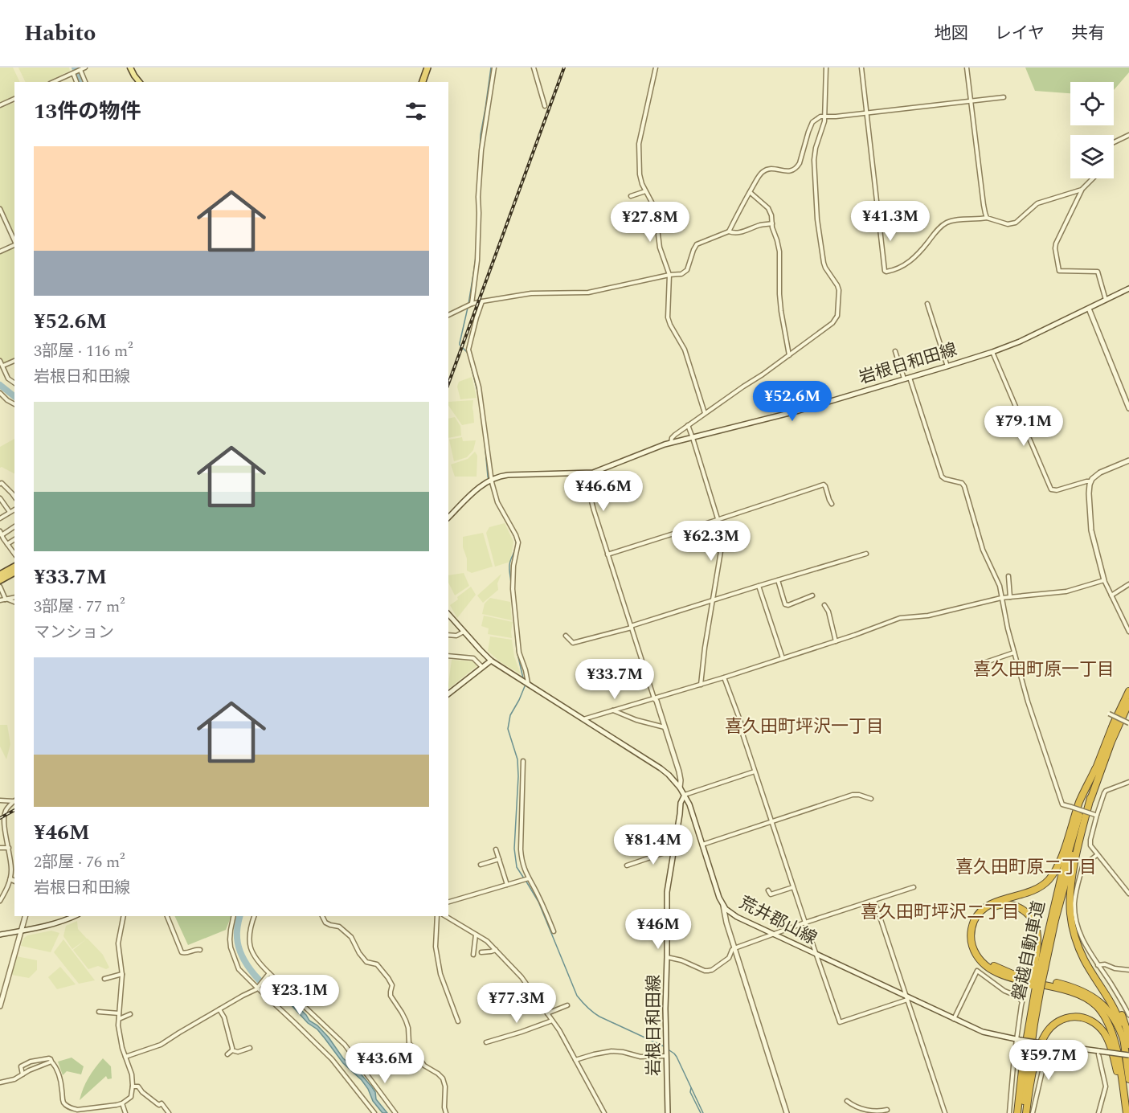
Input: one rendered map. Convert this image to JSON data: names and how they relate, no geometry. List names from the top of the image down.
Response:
{
  "streets": {
    "highway": ["磐越自動車道"],
    "main road": ["岩根日和田線", "荒井郡山線"]
  },
  "crossings": [
    ["岩根日和田線", "荒井郡山線"]
  ],
  "districts": [
    "喜久田町原一丁目",
    "喜久田町坪沢一丁目",
    "喜久田町原二丁目",
    "喜久田町坪沢二丁目"
  ],
  "page": {
    "header": "Habito",
    "nav": ["地図", "レイヤ", "共有"],
    "heading": "13件の物件",
    "list": [
      {
        "name": "¥52.6M",
        "note": "3部屋 · 116 m² · 岩根日和田線"
      },
      {
        "name": "¥33.7M",
        "note": "3部屋 · 77 m² · マンション"
      },
      {
        "name": "¥46M",
        "note": "2部屋 · 76 m² · 岩根日和田線"
      }
    ],
    "price": [
      "¥41.3M",
      "¥27.8M",
      "¥52.6M",
      "¥79.1M",
      "¥46.6M",
      "¥62.3M",
      "¥33.7M",
      "¥81.4M",
      "¥46M",
      "¥23.1M",
      "¥77.3M",
      "¥59.7M",
      "¥43.6M"
    ]
  }
}
